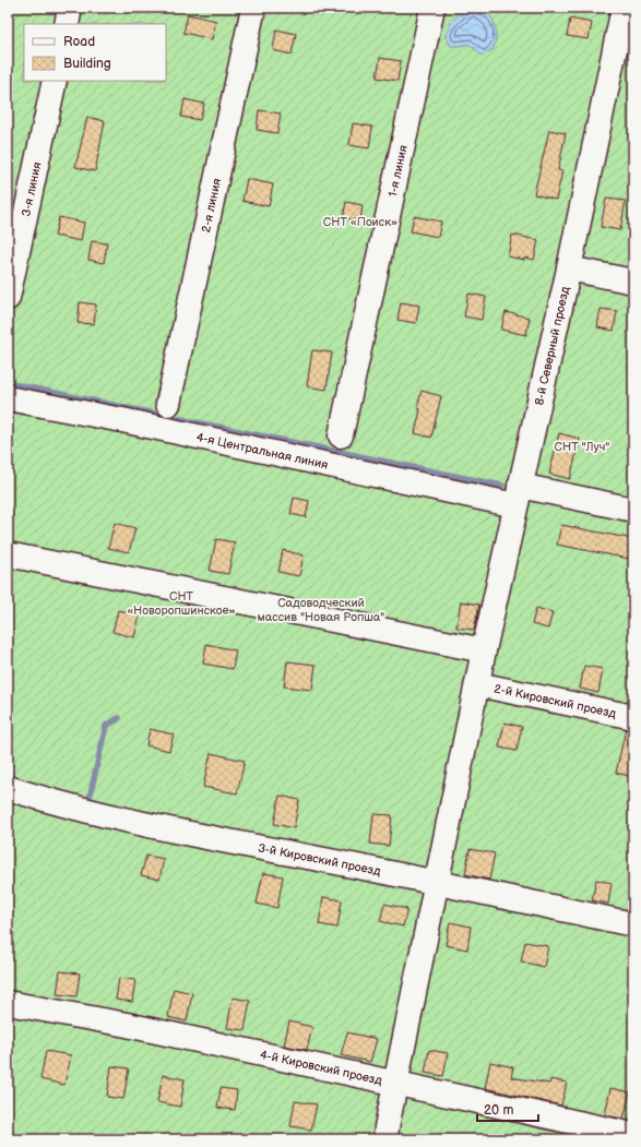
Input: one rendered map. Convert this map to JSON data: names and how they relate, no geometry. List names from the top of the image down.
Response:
{
  "streets": {
    "street": [
      "1-я линия",
      "3-я линия",
      "2-я линия",
      "8-й Северный проезд",
      "4-я Центральная линия",
      "2-й Кировский проезд",
      "3-й Кировский проезд",
      "4-й Кировский проезд"
    ]
  },
  "crossings": [
    ["8-й Северный проезд", "4-я Центральная линия"],
    ["8-й Северный проезд", "2-й Кировский проезд"],
    ["8-й Северный проезд", "3-й Кировский проезд"],
    ["8-й Северный проезд", "4-й Кировский проезд"]
  ],
  "parks": [
    "СНТ «Поиск»",
    "СНТ \"Луч\"",
    "СНТ «Новоропшинское»",
    "Садоводческий массив \"Новая Ропша\""
  ],
  "legend": ["Road", "Building"],
  "scale_bar": "20 m"
}
